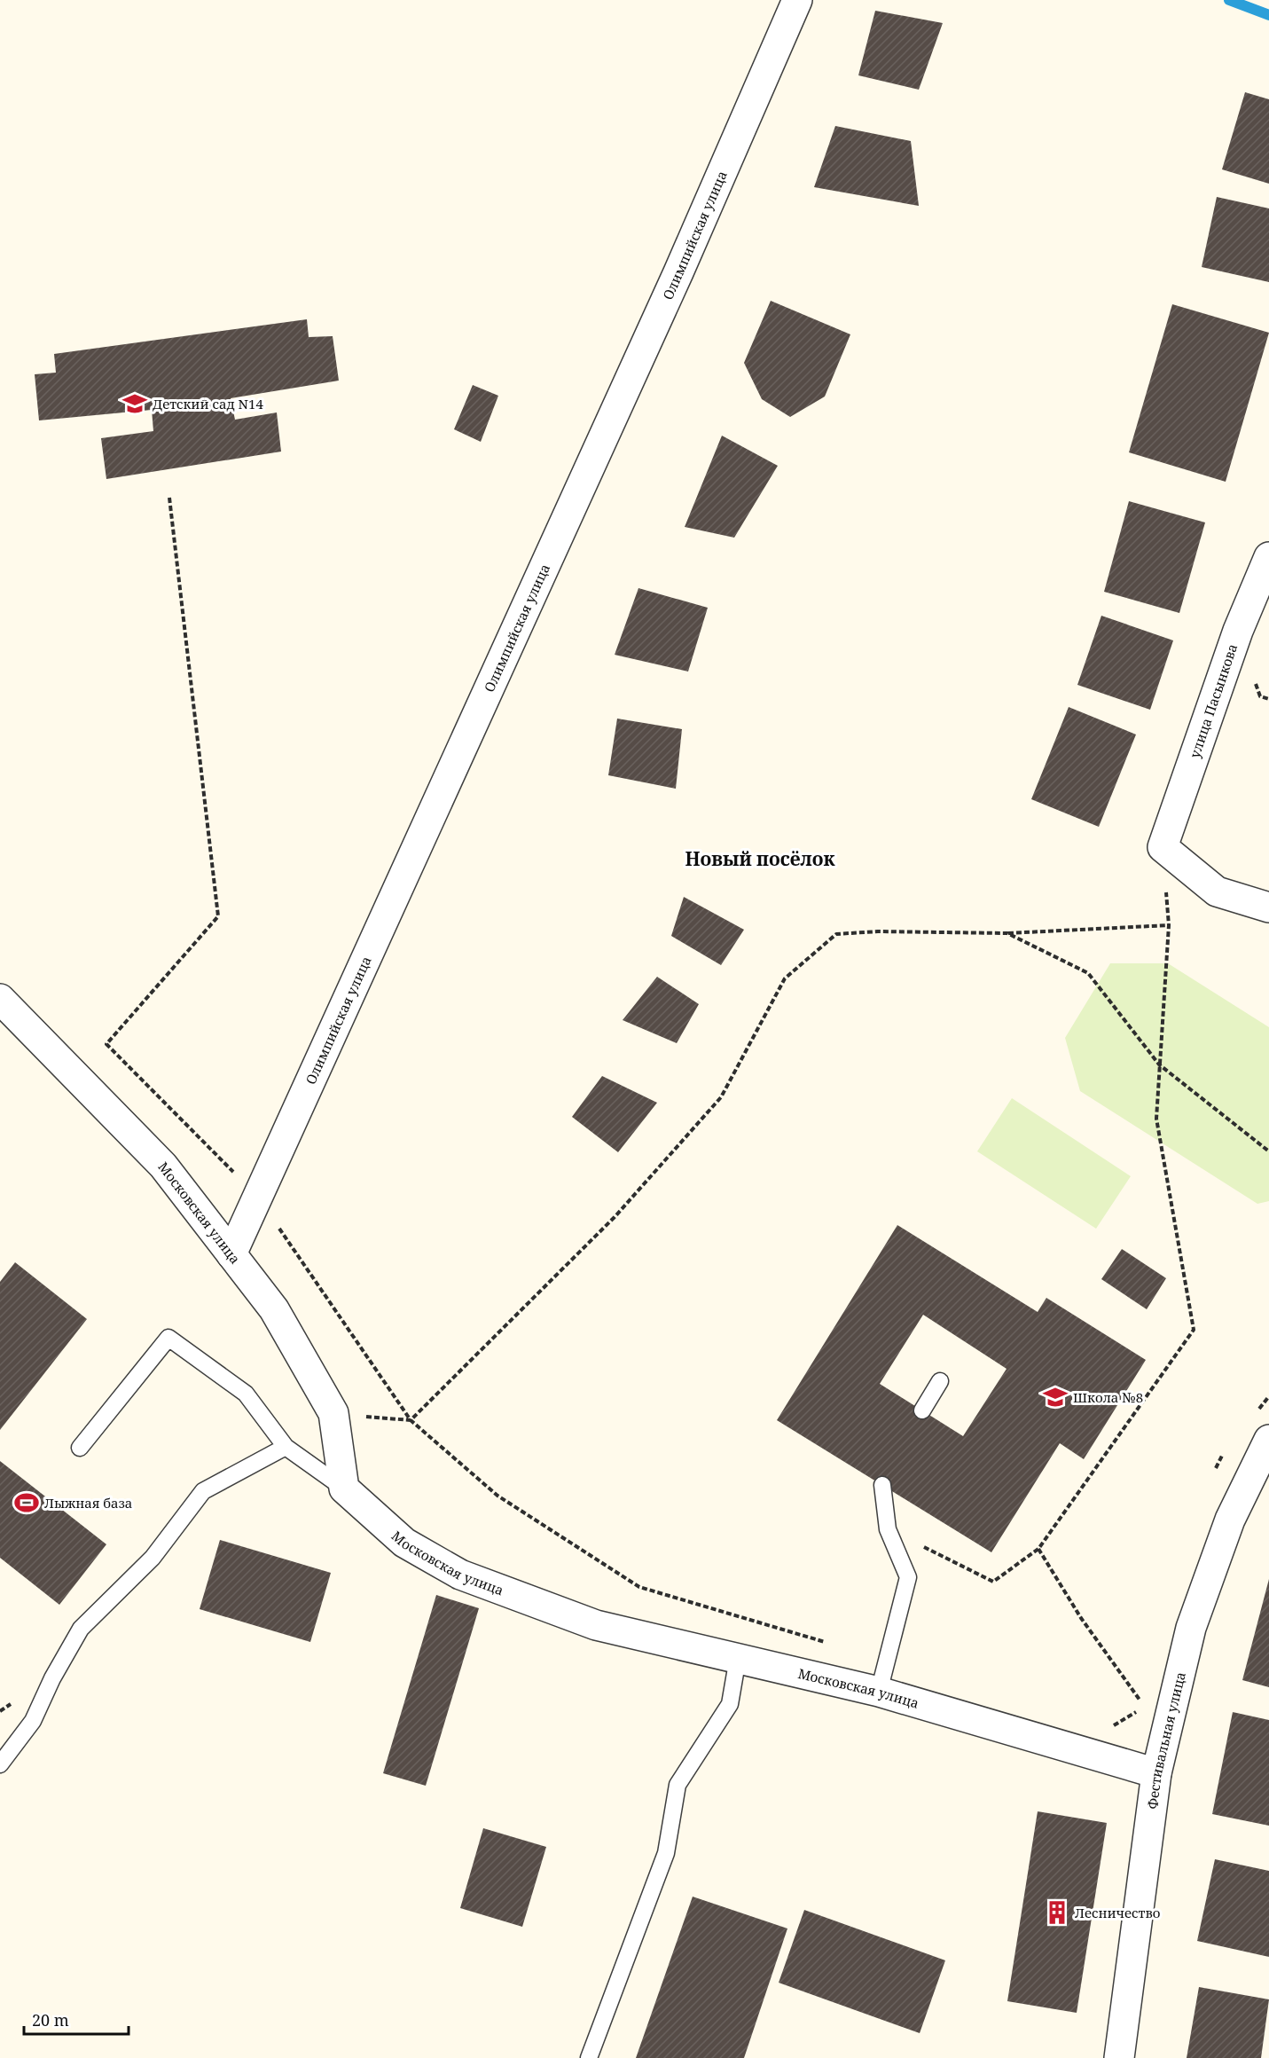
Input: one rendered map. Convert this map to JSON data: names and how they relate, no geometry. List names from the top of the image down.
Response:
{
  "streets": {
    "street": [
      "Олимпийская улица",
      "улица Пасынкова",
      "Московская улица",
      "Фестивальная улица"
    ]
  },
  "crossings": [
    ["Олимпийская улица", "Московская улица"],
    ["Московская улица", "Фестивальная улица"]
  ],
  "districts": ["Новый посёлок"],
  "places": {
    "school or university": ["Детский сад N14", "Школа №8"],
    "sports": ["Лыжная база"],
    "building": ["Лесничество"]
  },
  "scale_bar": "20 m"
}
